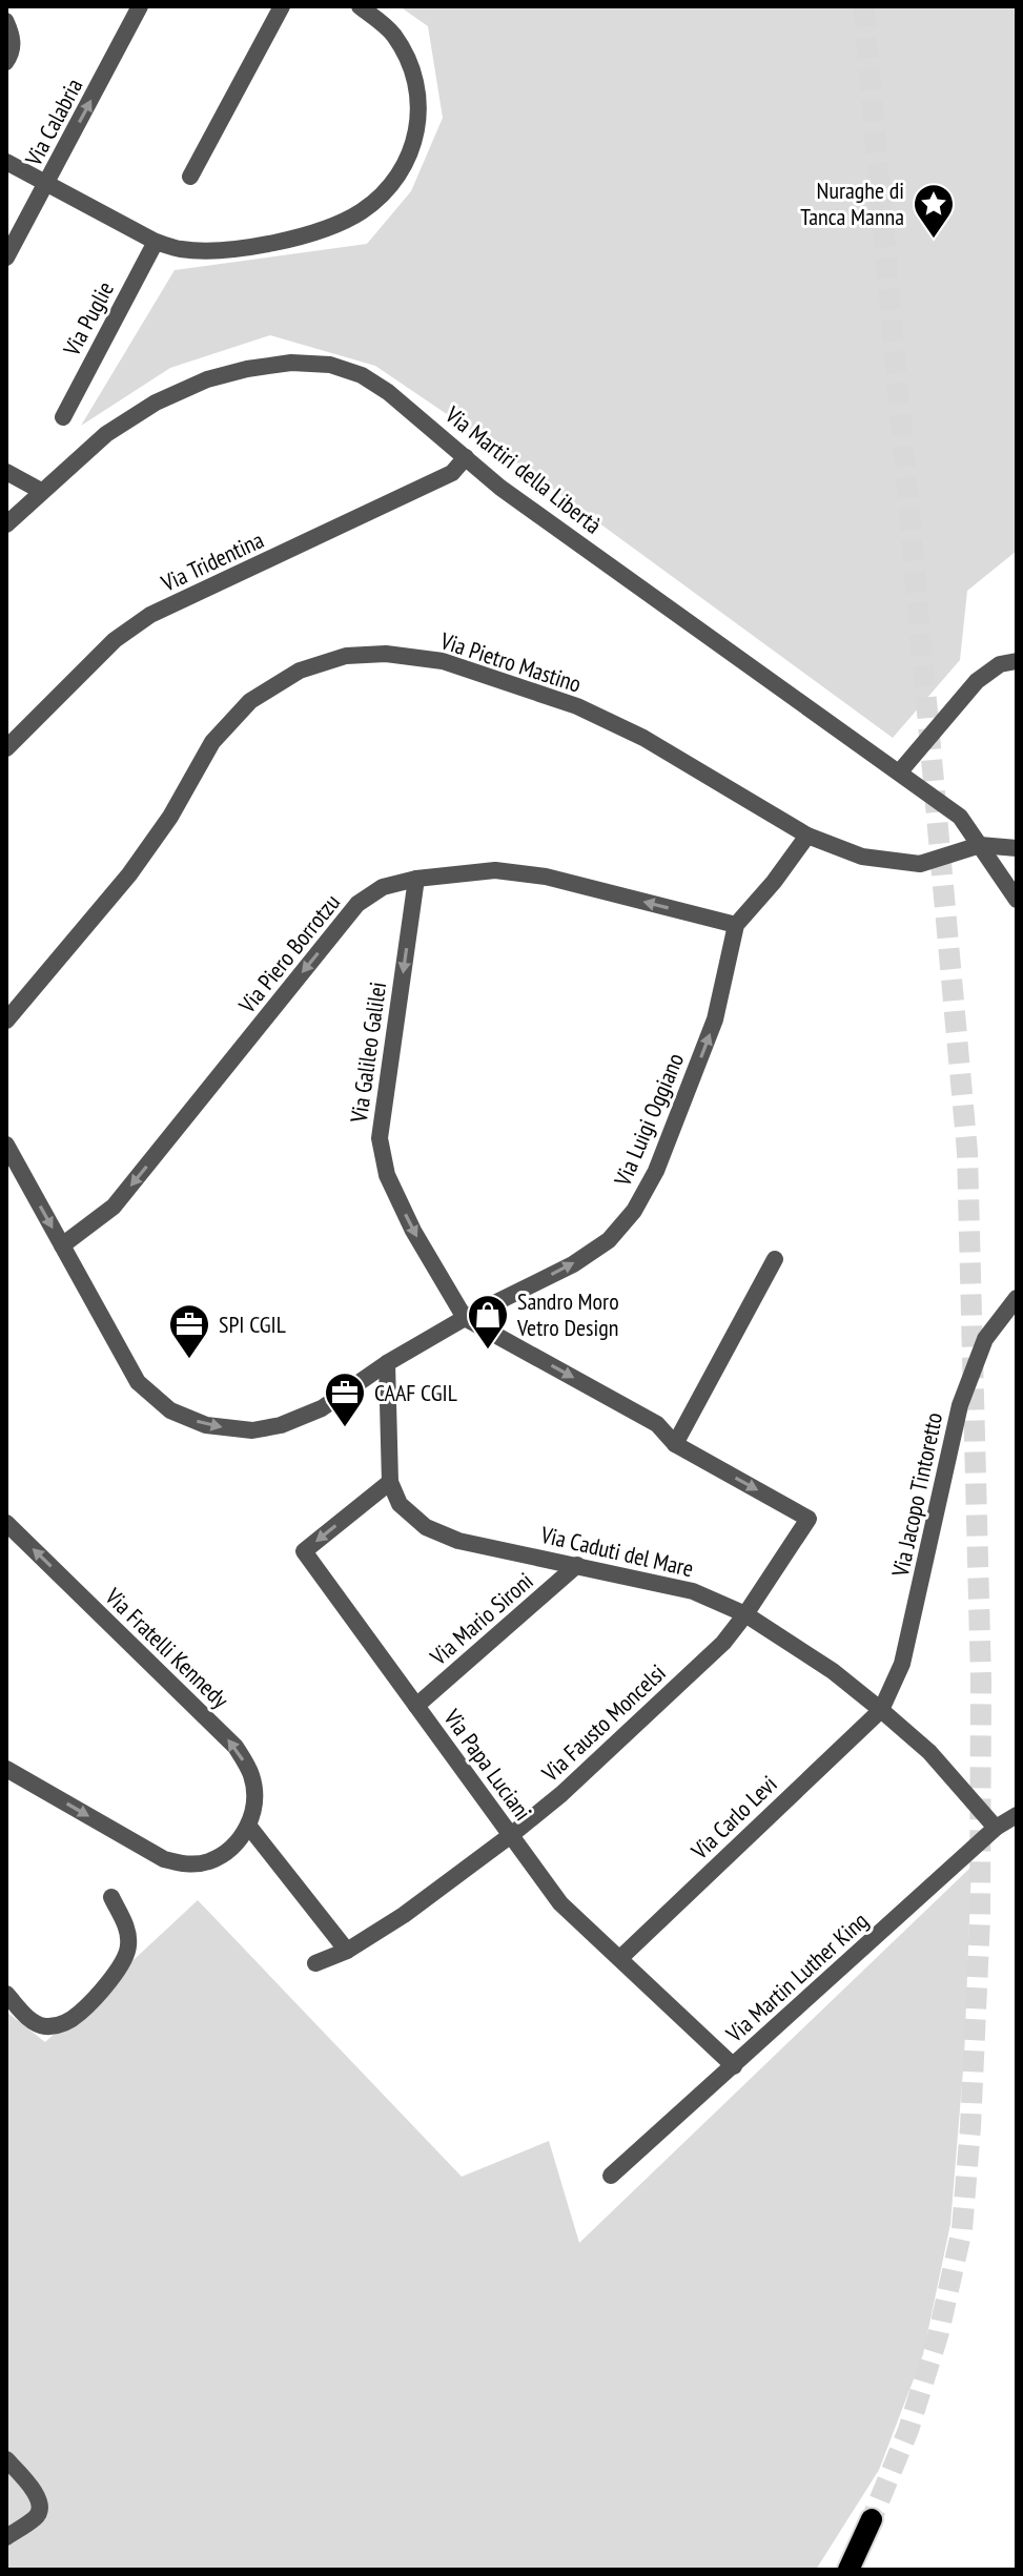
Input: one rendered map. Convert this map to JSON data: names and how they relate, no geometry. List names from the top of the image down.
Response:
{
  "streets": {
    "street": [
      "Via Calabria",
      "Via Puglie",
      "Via Martiri della Libertà",
      "Via Tridentina",
      "Via Pietro Mastino",
      "Via Piero Borrotzu",
      "Via Galileo Galilei",
      "Via Luigi Oggiano",
      "Via Jacopo Tintoretto",
      "Via Caduti del Mare",
      "Via Mario Sironi",
      "Via Fratelli Kennedy",
      "Via Fausto Moncelsi",
      "Via Papa Luciani",
      "Via Carlo Levi",
      "Via Martin Luther King"
    ]
  },
  "crossings": [
    ["Via Martiri della Libertà", "Via Tridentina"],
    ["Via Martiri della Libertà", "Via Pietro Mastino"],
    ["Via Pietro Mastino", "Via Luigi Oggiano"],
    ["Via Piero Borrotzu", "Via Galileo Galilei"],
    ["Via Piero Borrotzu", "Via Luigi Oggiano"],
    ["Via Galileo Galilei", "Via Luigi Oggiano"],
    ["Via Jacopo Tintoretto", "Via Caduti del Mare"],
    ["Via Jacopo Tintoretto", "Via Carlo Levi"],
    ["Via Caduti del Mare", "Via Mario Sironi"],
    ["Via Caduti del Mare", "Via Fausto Moncelsi"],
    ["Via Caduti del Mare", "Via Papa Luciani"],
    ["Via Caduti del Mare", "Via Carlo Levi"],
    ["Via Caduti del Mare", "Via Martin Luther King"],
    ["Via Mario Sironi", "Via Papa Luciani"],
    ["Via Fausto Moncelsi", "Via Papa Luciani"],
    ["Via Papa Luciani", "Via Carlo Levi"],
    ["Via Papa Luciani", "Via Martin Luther King"]
  ],
  "one_way": ["Via Piero Borrotzu", "Via Galileo Galilei", "Via Fratelli Kennedy"],
  "places": {
    "place": ["Nuraghe di Tanca Manna"],
    "shop": ["Sandro Moro Vetro Design"],
    "office": ["SPI CGIL", "CAAF CGIL"]
  }
}
